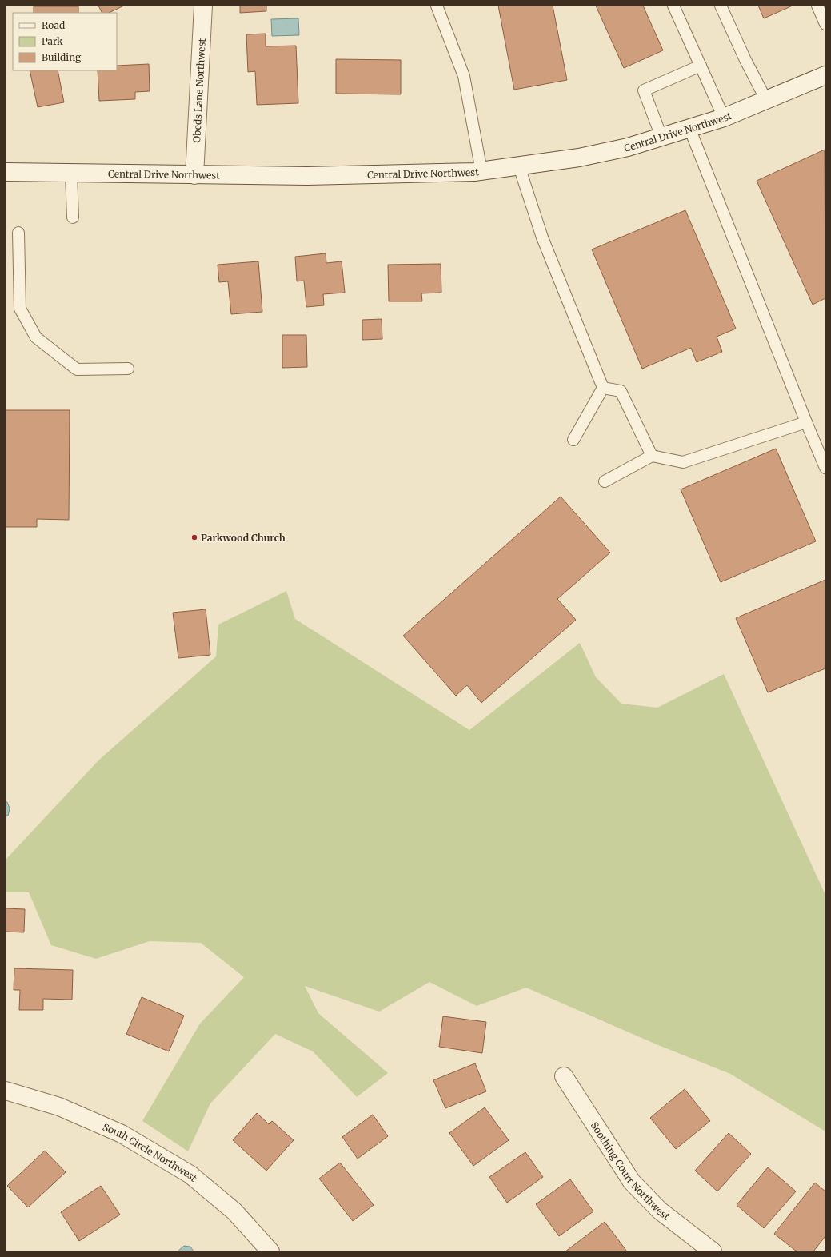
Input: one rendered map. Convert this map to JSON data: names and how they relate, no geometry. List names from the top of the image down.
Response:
{
  "streets": {
    "street": [
      "Obeds Lane Northwest",
      "Central Drive Northwest",
      "South Circle Northwest",
      "Soothing Court Northwest"
    ]
  },
  "crossings": [
    ["Obeds Lane Northwest", "Central Drive Northwest"]
  ],
  "places": ["Parkwood Church"],
  "legend": ["Road", "Park", "Building"]
}
